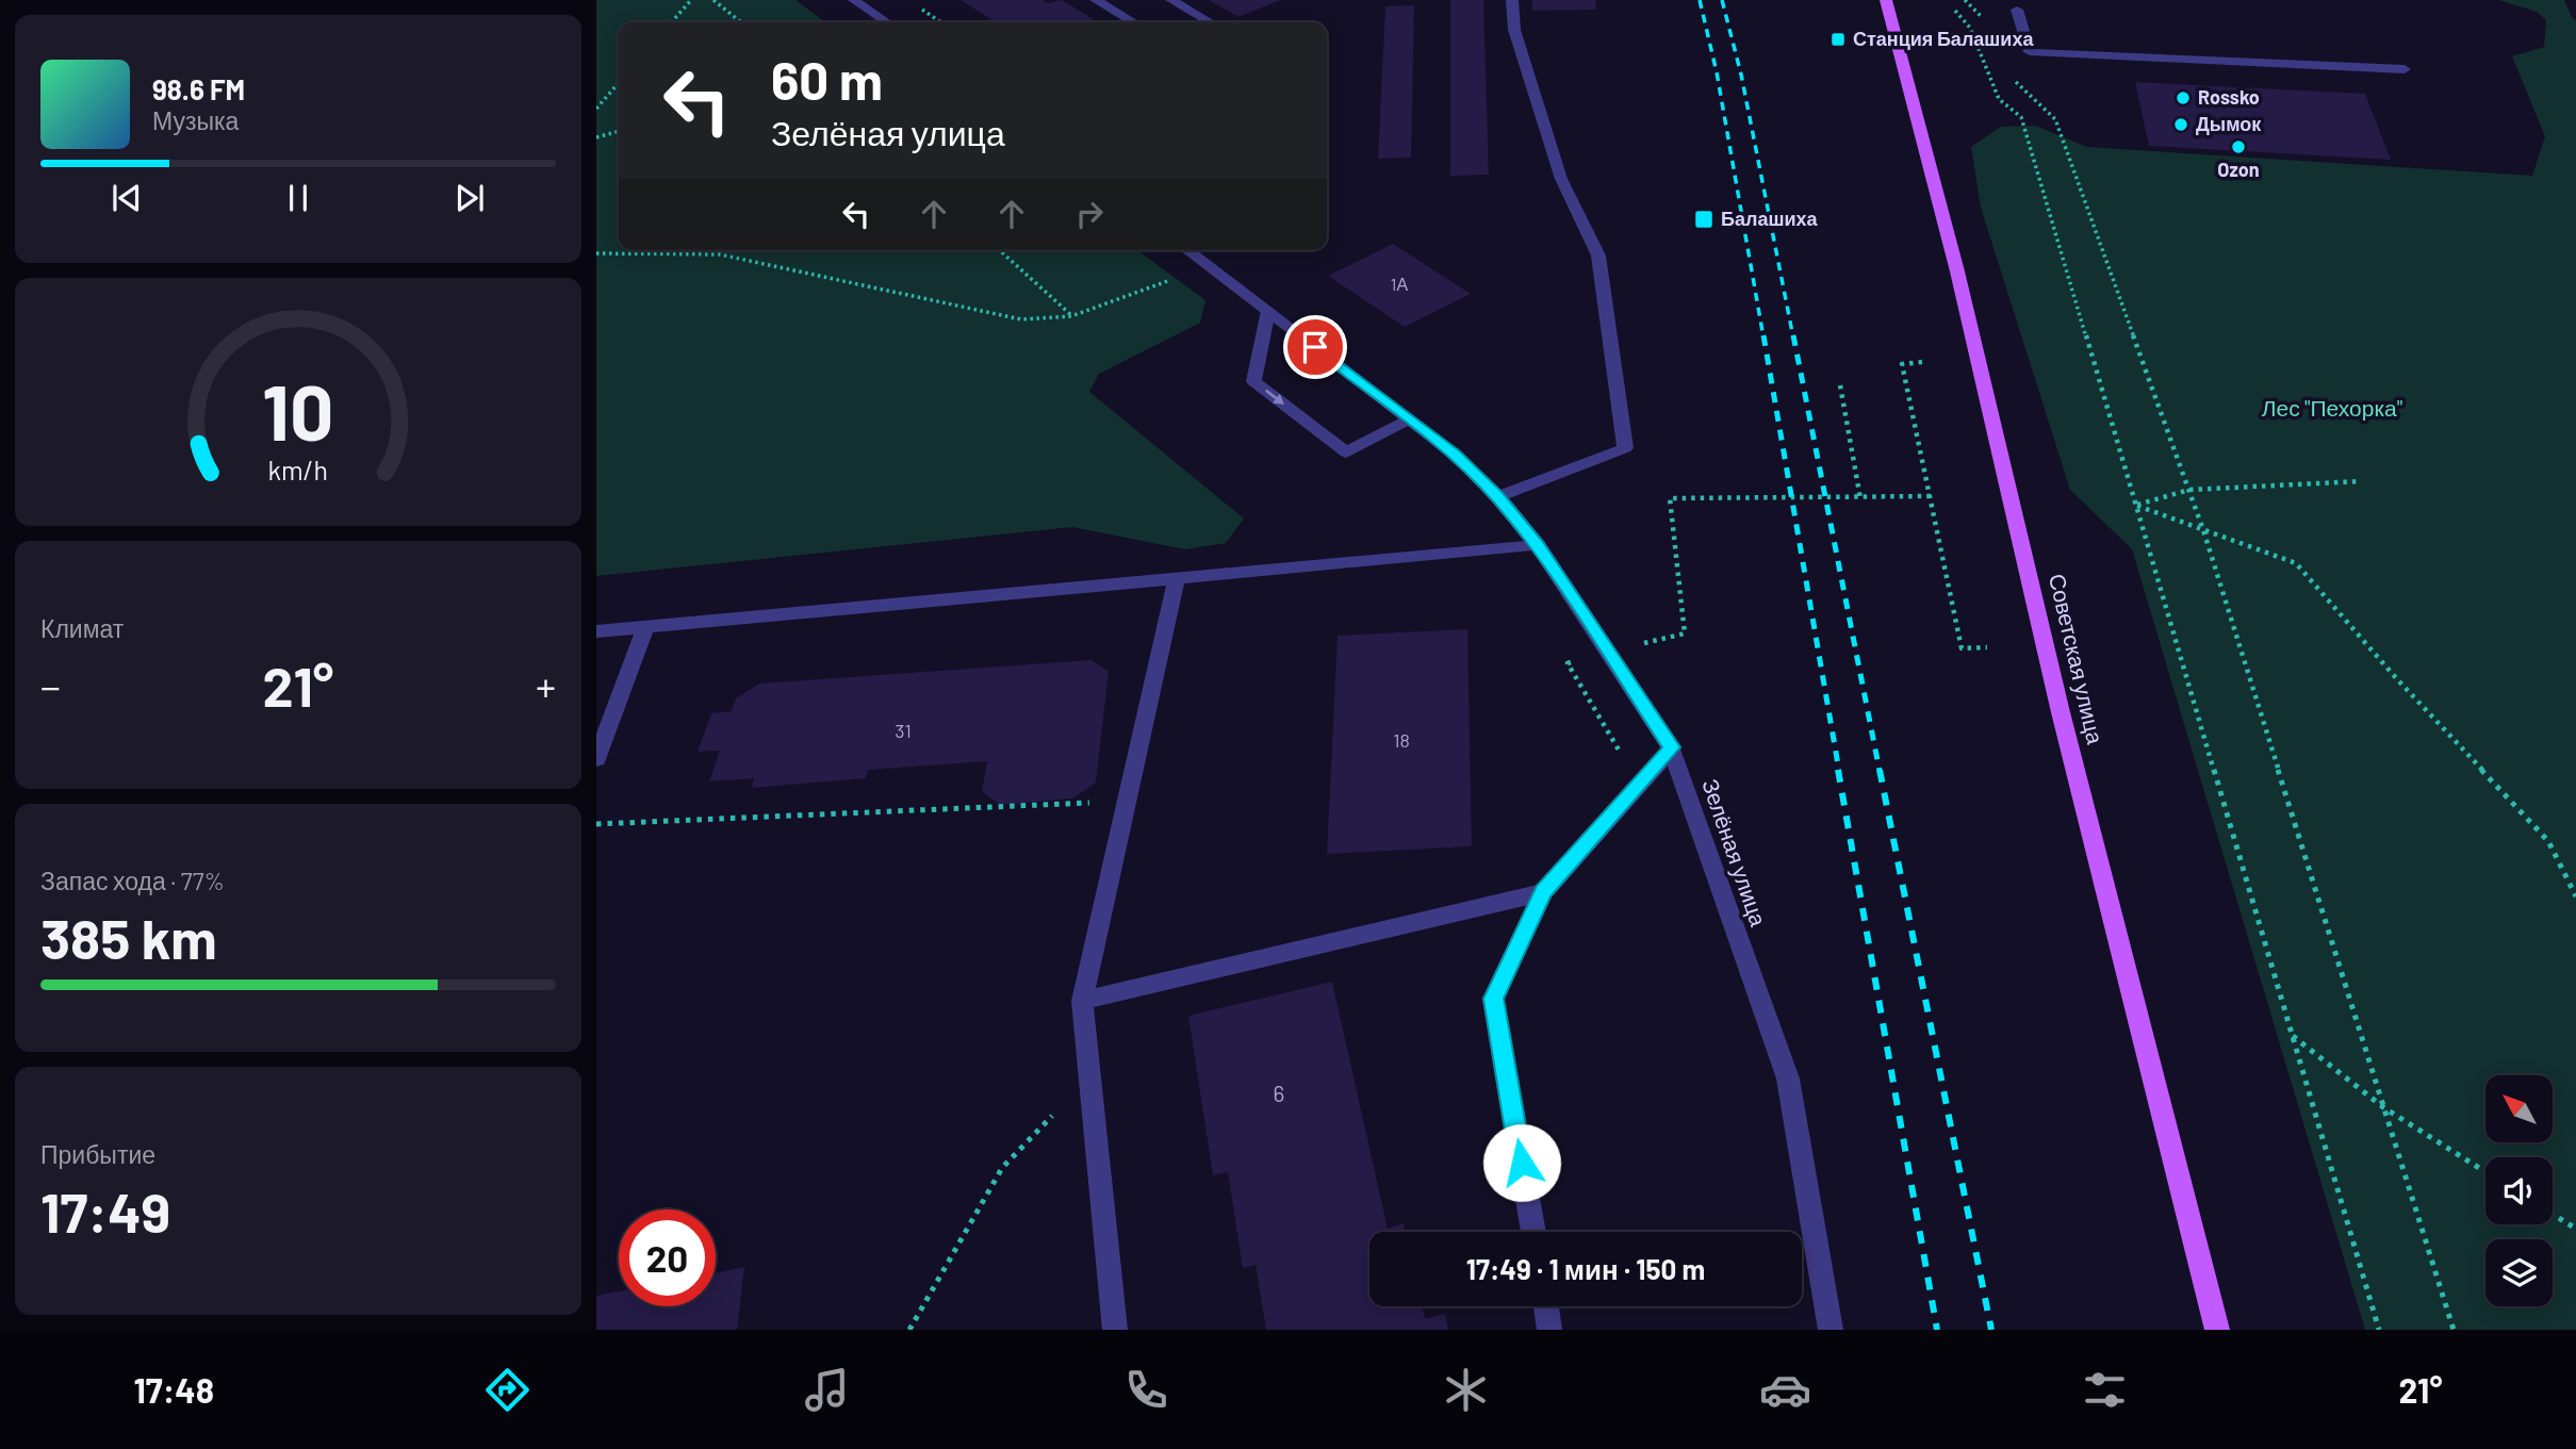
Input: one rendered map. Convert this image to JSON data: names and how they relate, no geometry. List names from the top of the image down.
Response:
{
  "streets": {
    "main road": ["Советская улица"],
    "street": ["Зелёная улица"]
  },
  "parks": ["Лес \"Пехорка\""],
  "places": {
    "transit": ["Станция Балашиха", "Балашиха"],
    "other": ["Rossko", "Дымок", "Ozon"]
  },
  "house_numbers": [
    "1А",
    "31",
    "18",
    "6"
  ],
  "north": "top left",
  "page": {
    "turn": ["60 m", "Зелёная улица"],
    "song": ["98.6 FM", "Музыка"],
    "tile": [
      "Климат",
      ["Запас хода · 77%", "385 km"],
      ["Прибытие", "17:49"]
    ],
    "heat": ["−", "21°", "+"],
    "limit": "20",
    "trip": "17:49 · 1 мин · 150 m",
    "tabs": ["17:48", "21°"],
    "gauge": ["10", "km/h"]
  }
}
